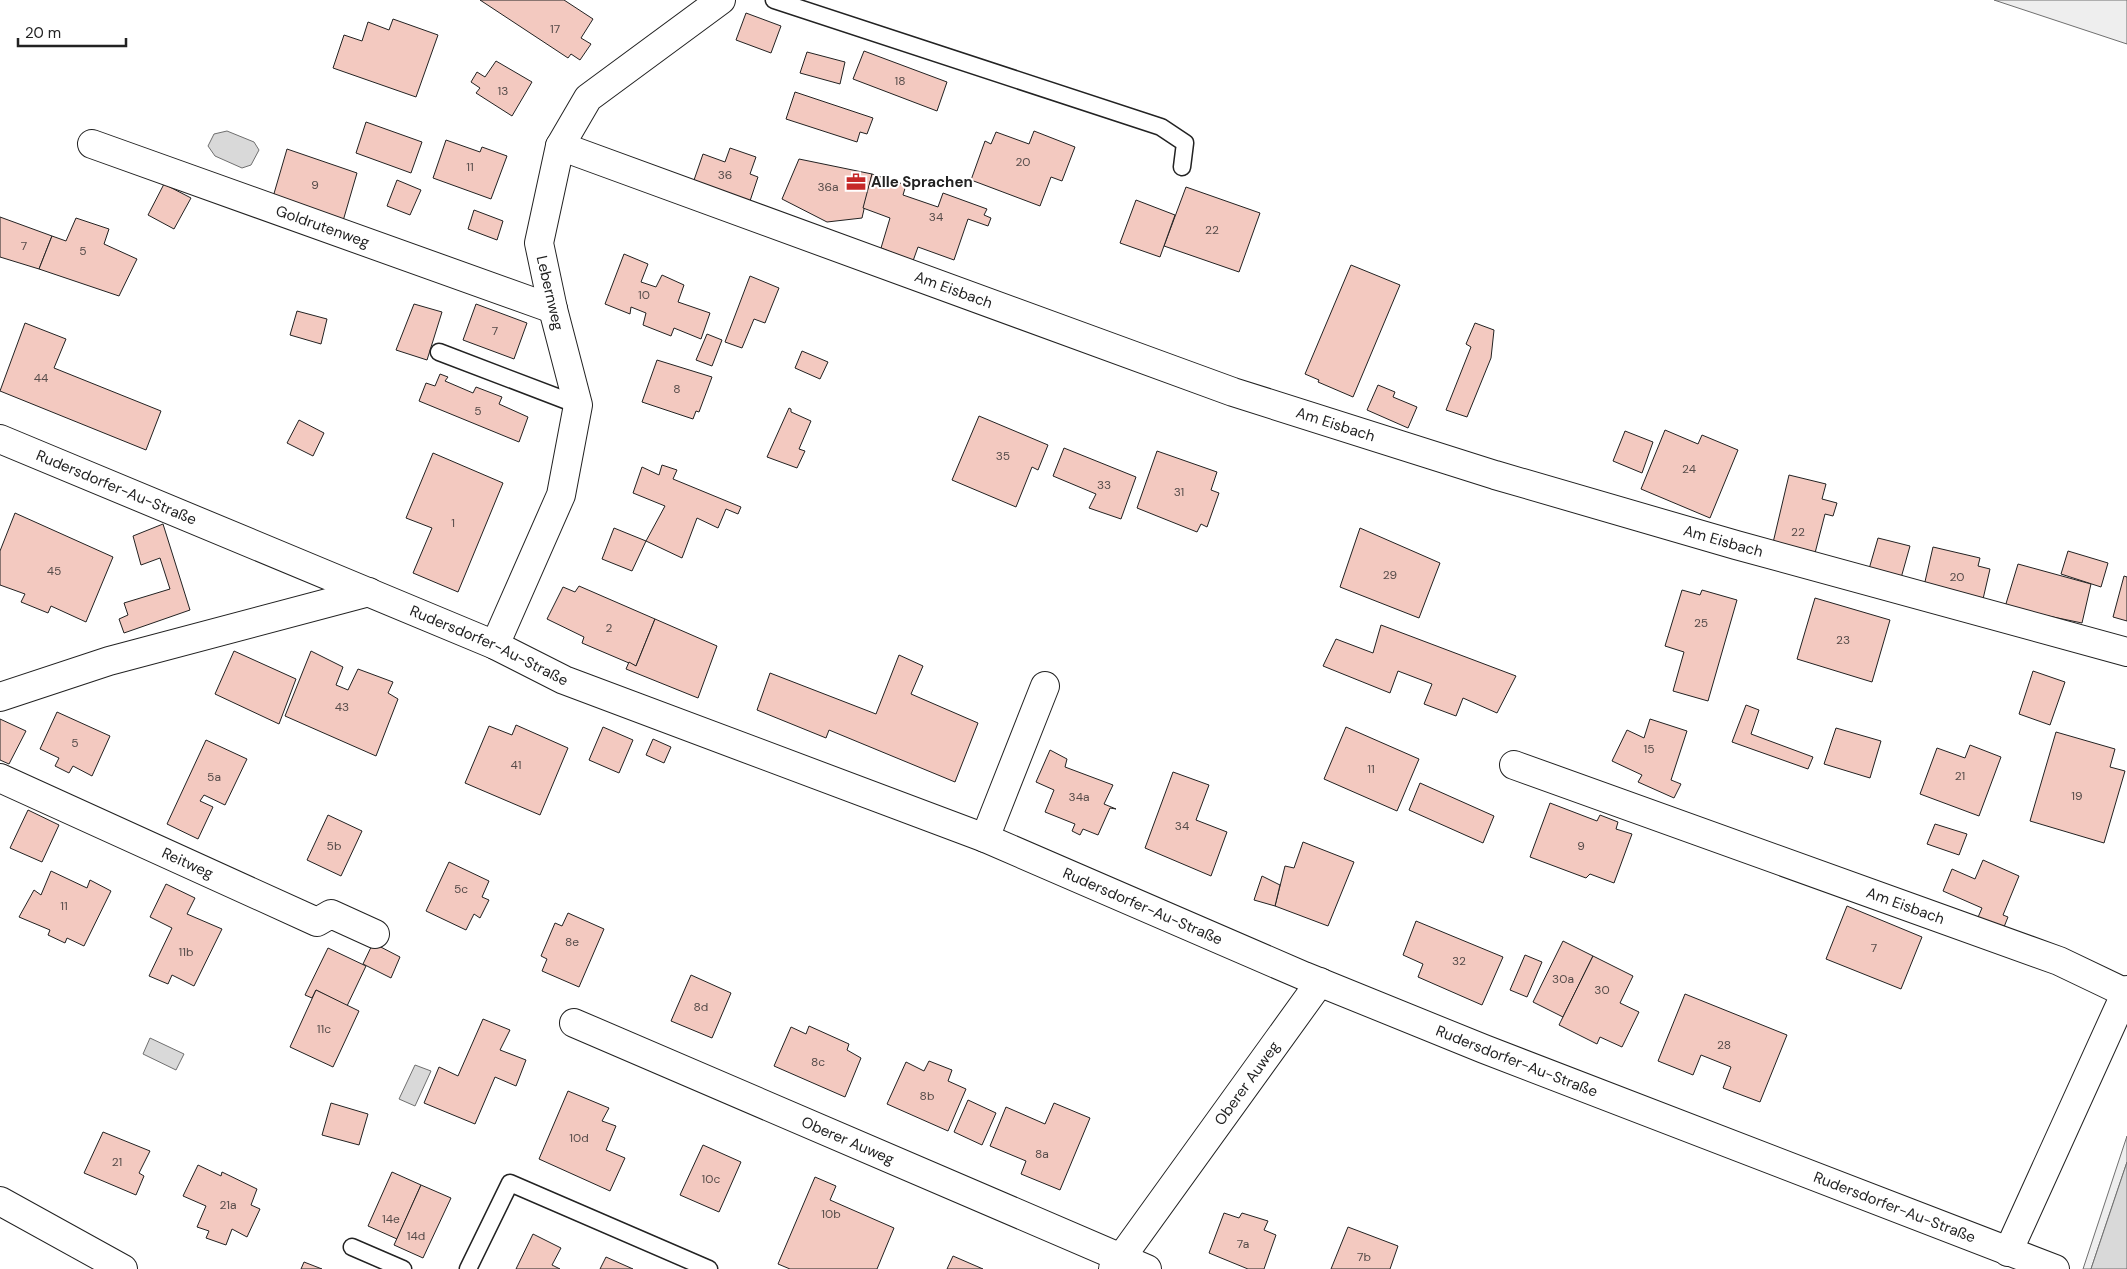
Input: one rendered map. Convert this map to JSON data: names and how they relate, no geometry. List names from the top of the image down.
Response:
{
  "streets": {
    "street": [
      "Goldrutenweg",
      "Am Eisbach",
      "Lebernweg",
      "Rudersdorfer-Au-Straße",
      "Reitweg",
      "Oberer Auweg"
    ]
  },
  "crossings": [
    ["Goldrutenweg", "Lebernweg"],
    ["Am Eisbach", "Lebernweg"],
    ["Am Eisbach", "Rudersdorfer-Au-Straße"],
    ["Lebernweg", "Rudersdorfer-Au-Straße"],
    ["Rudersdorfer-Au-Straße", "Oberer Auweg"]
  ],
  "places": {
    "office": ["Alle Sprachen"]
  },
  "house_numbers": [
    "17",
    "18",
    "13",
    "20",
    "11",
    "36",
    "9",
    "36a",
    "34",
    "22",
    "7",
    "5",
    "10",
    "7",
    "44",
    "8",
    "5",
    "35",
    "24",
    "33",
    "31",
    "1",
    "22",
    "45",
    "29",
    "20",
    "25",
    "2",
    "23",
    "43",
    "5",
    "15",
    "41",
    "11",
    "21",
    "5a",
    "19",
    "34a",
    "34",
    "5b",
    "9",
    "5c",
    "11",
    "8e",
    "7",
    "11b",
    "32",
    "30a",
    "30",
    "8d",
    "11c",
    "28",
    "8c",
    "8b",
    "10d",
    "8a",
    "21",
    "10c",
    "21a",
    "10b",
    "14e",
    "14d",
    "7a",
    "7b"
  ],
  "scale_bar": "20 m"
}
